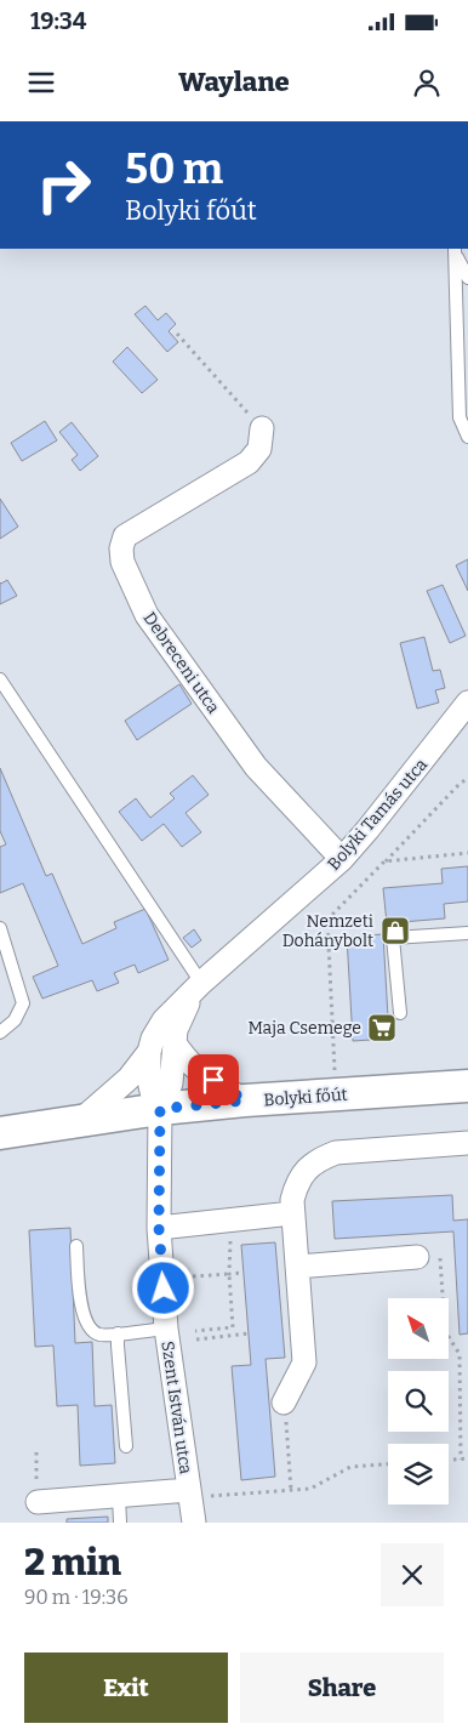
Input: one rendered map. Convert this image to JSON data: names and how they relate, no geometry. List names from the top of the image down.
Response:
{
  "streets": {
    "main road": ["Bolyki főút"],
    "street": ["Debreceni utca", "Bolyki Tamás utca", "Szent István utca"]
  },
  "crossings": [
    ["Debreceni utca", "Bolyki Tamás utca"],
    ["Bolyki Tamás utca", "Bolyki főút"],
    ["Bolyki Tamás utca", "Szent István utca"],
    ["Bolyki főút", "Szent István utca"]
  ],
  "places": {
    "shop": ["Nemzeti Dohánybolt"],
    "supermarket": ["Maja Csemege"]
  },
  "north": "top left",
  "page": {
    "status": "19:34",
    "header": "Waylane",
    "turn": ["50 m", "Bolyki főút"],
    "heading": ["2 min", "90 m · 19:36"],
    "buttons": ["Exit", "Share"]
  }
}
